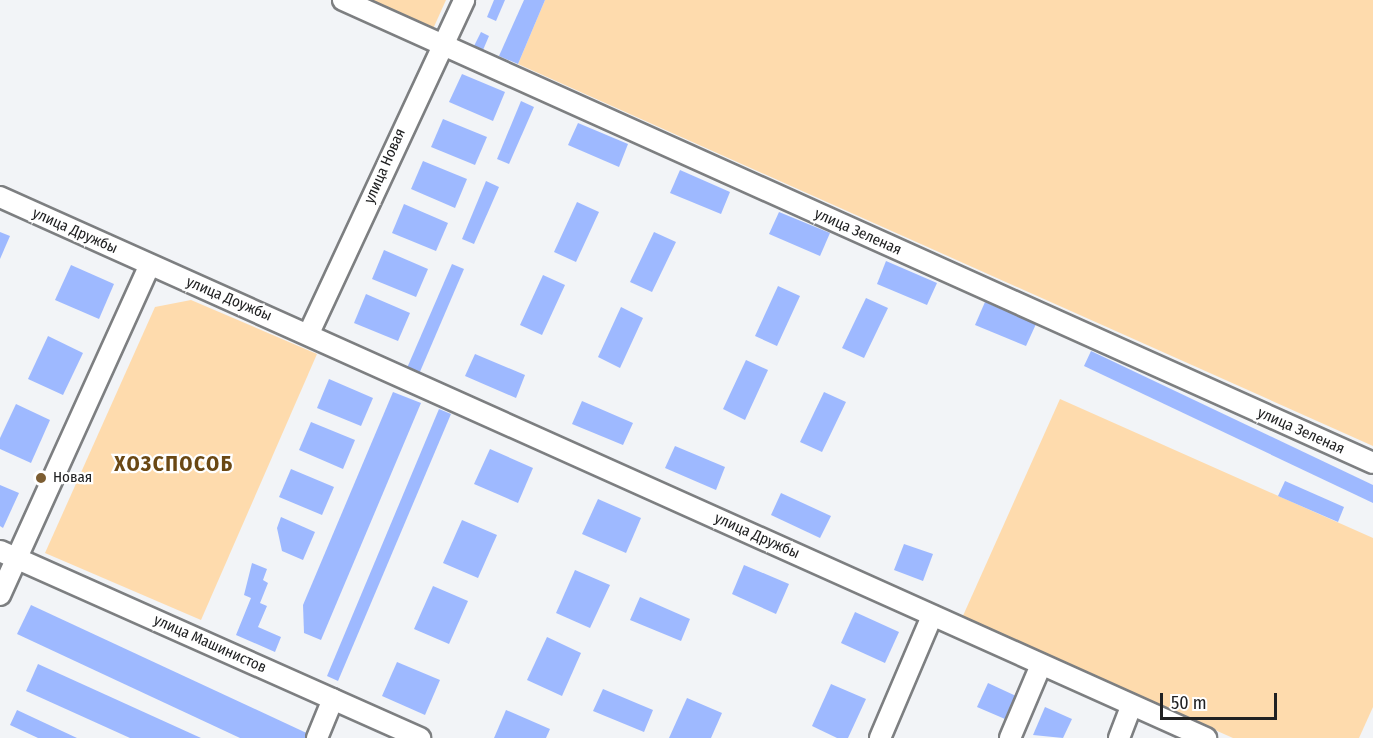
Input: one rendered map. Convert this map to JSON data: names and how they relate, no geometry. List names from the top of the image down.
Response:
{
  "streets": {
    "street": [
      "улица Новая",
      "улица Дружбы",
      "улица Зеленая",
      "улица Доужбы",
      "улица Машинистов"
    ]
  },
  "crossings": [
    ["улица Новая", "улица Дружбы"],
    ["улица Новая", "улица Зеленая"],
    ["улица Новая", "улица Доужбы"],
    ["улица Дружбы", "улица Доужбы"]
  ],
  "districts": ["ХОЗСПОСОБ"],
  "places": ["Новая"],
  "scale_bar": "50 m"
}
